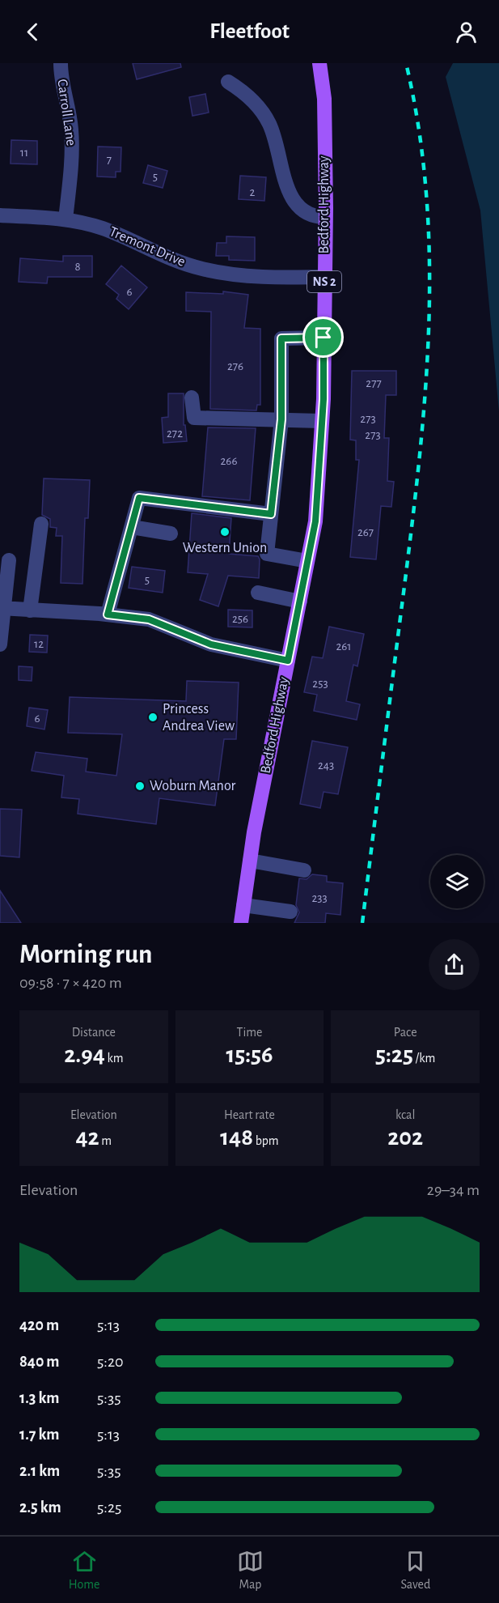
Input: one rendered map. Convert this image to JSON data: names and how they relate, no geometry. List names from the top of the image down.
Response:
{
  "streets": {
    "main road": ["Bedford Highway", "NS 2"],
    "street": ["Carroll Lane", "Tremont Drive"]
  },
  "crossings": [
    ["Carroll Lane", "Tremont Drive"],
    ["Bedford Highway", "Tremont Drive"]
  ],
  "places": ["Western Union", "Princess Andrea View", "Woburn Manor"],
  "house_numbers": [
    "11",
    "7",
    "5",
    "2",
    "8",
    "6",
    "276",
    "277",
    "273",
    "272",
    "273",
    "266",
    "267",
    "5",
    "256",
    "12",
    "261",
    "253",
    "6",
    "243",
    "233"
  ],
  "page": {
    "header": "Fleetfoot",
    "heading": ["Morning run", "09:58 · 7 × 420 m"],
    "stats": [
      ["Distance", "2.94 km"],
      ["Time", "15:56"],
      ["Pace", "5:25 /km"],
      ["Elevation", "42 m"],
      ["Heart rate", "148 bpm"],
      ["kcal", "202"]
    ],
    "chart": ["Elevation", "29–34 m"],
    "list": [
      {
        "name": "420 m",
        "note": "5:13"
      },
      {
        "name": "840 m",
        "note": "5:20"
      },
      {
        "name": "1.3 km",
        "note": "5:35"
      },
      {
        "name": "1.7 km",
        "note": "5:13"
      },
      {
        "name": "2.1 km",
        "note": "5:35"
      },
      {
        "name": "2.5 km",
        "note": "5:25"
      }
    ],
    "tabs": ["Home", "Map", "Saved"]
  }
}
